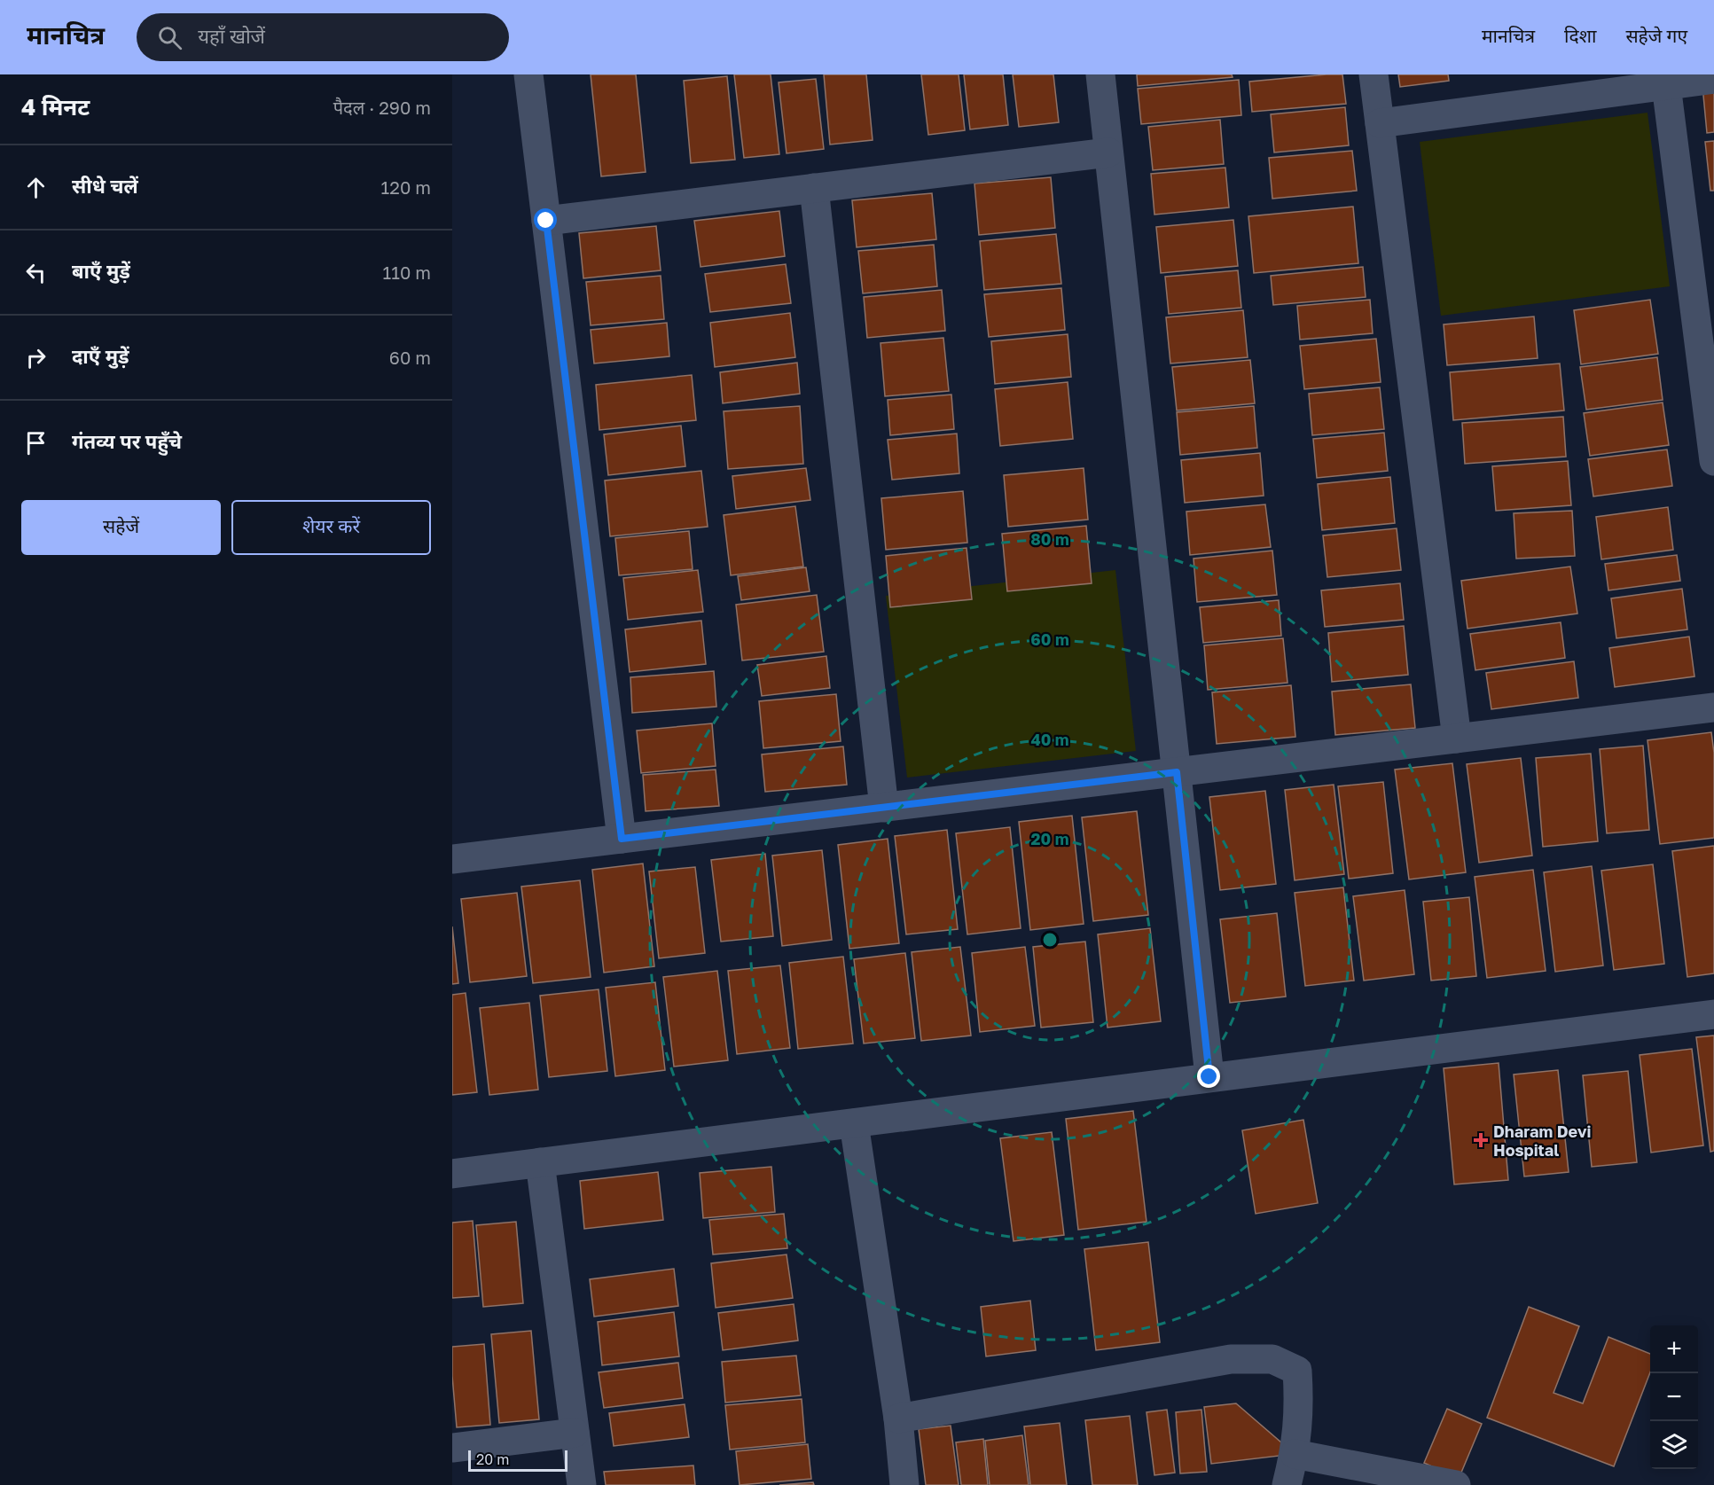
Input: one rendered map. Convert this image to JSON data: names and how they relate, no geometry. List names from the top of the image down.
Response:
{
  "places": {
    "health": ["Dharam Devi Hospital"]
  },
  "scale_bar": "20 m",
  "page": {
    "header": "मानचित्र",
    "search": "यहाँ खोजें",
    "nav": ["मानचित्र", "दिशा", "सहेजे गए"],
    "heading": ["4 मिनट", "पैदल · 290 m"],
    "list": [
      ["सीधे चलें", "120 m"],
      ["बाएँ मुड़ें", "110 m"],
      ["दाएँ मुड़ें", "60 m"],
      "गंतव्य पर पहुँचे"
    ],
    "buttons": ["सहेजें", "शेयर करें"],
    "map_buttons": ["+", "−"],
    "scale": "20 m"
  },
  "rings": [
    "80 m",
    "60 m",
    "40 m",
    "20 m"
  ]
}
